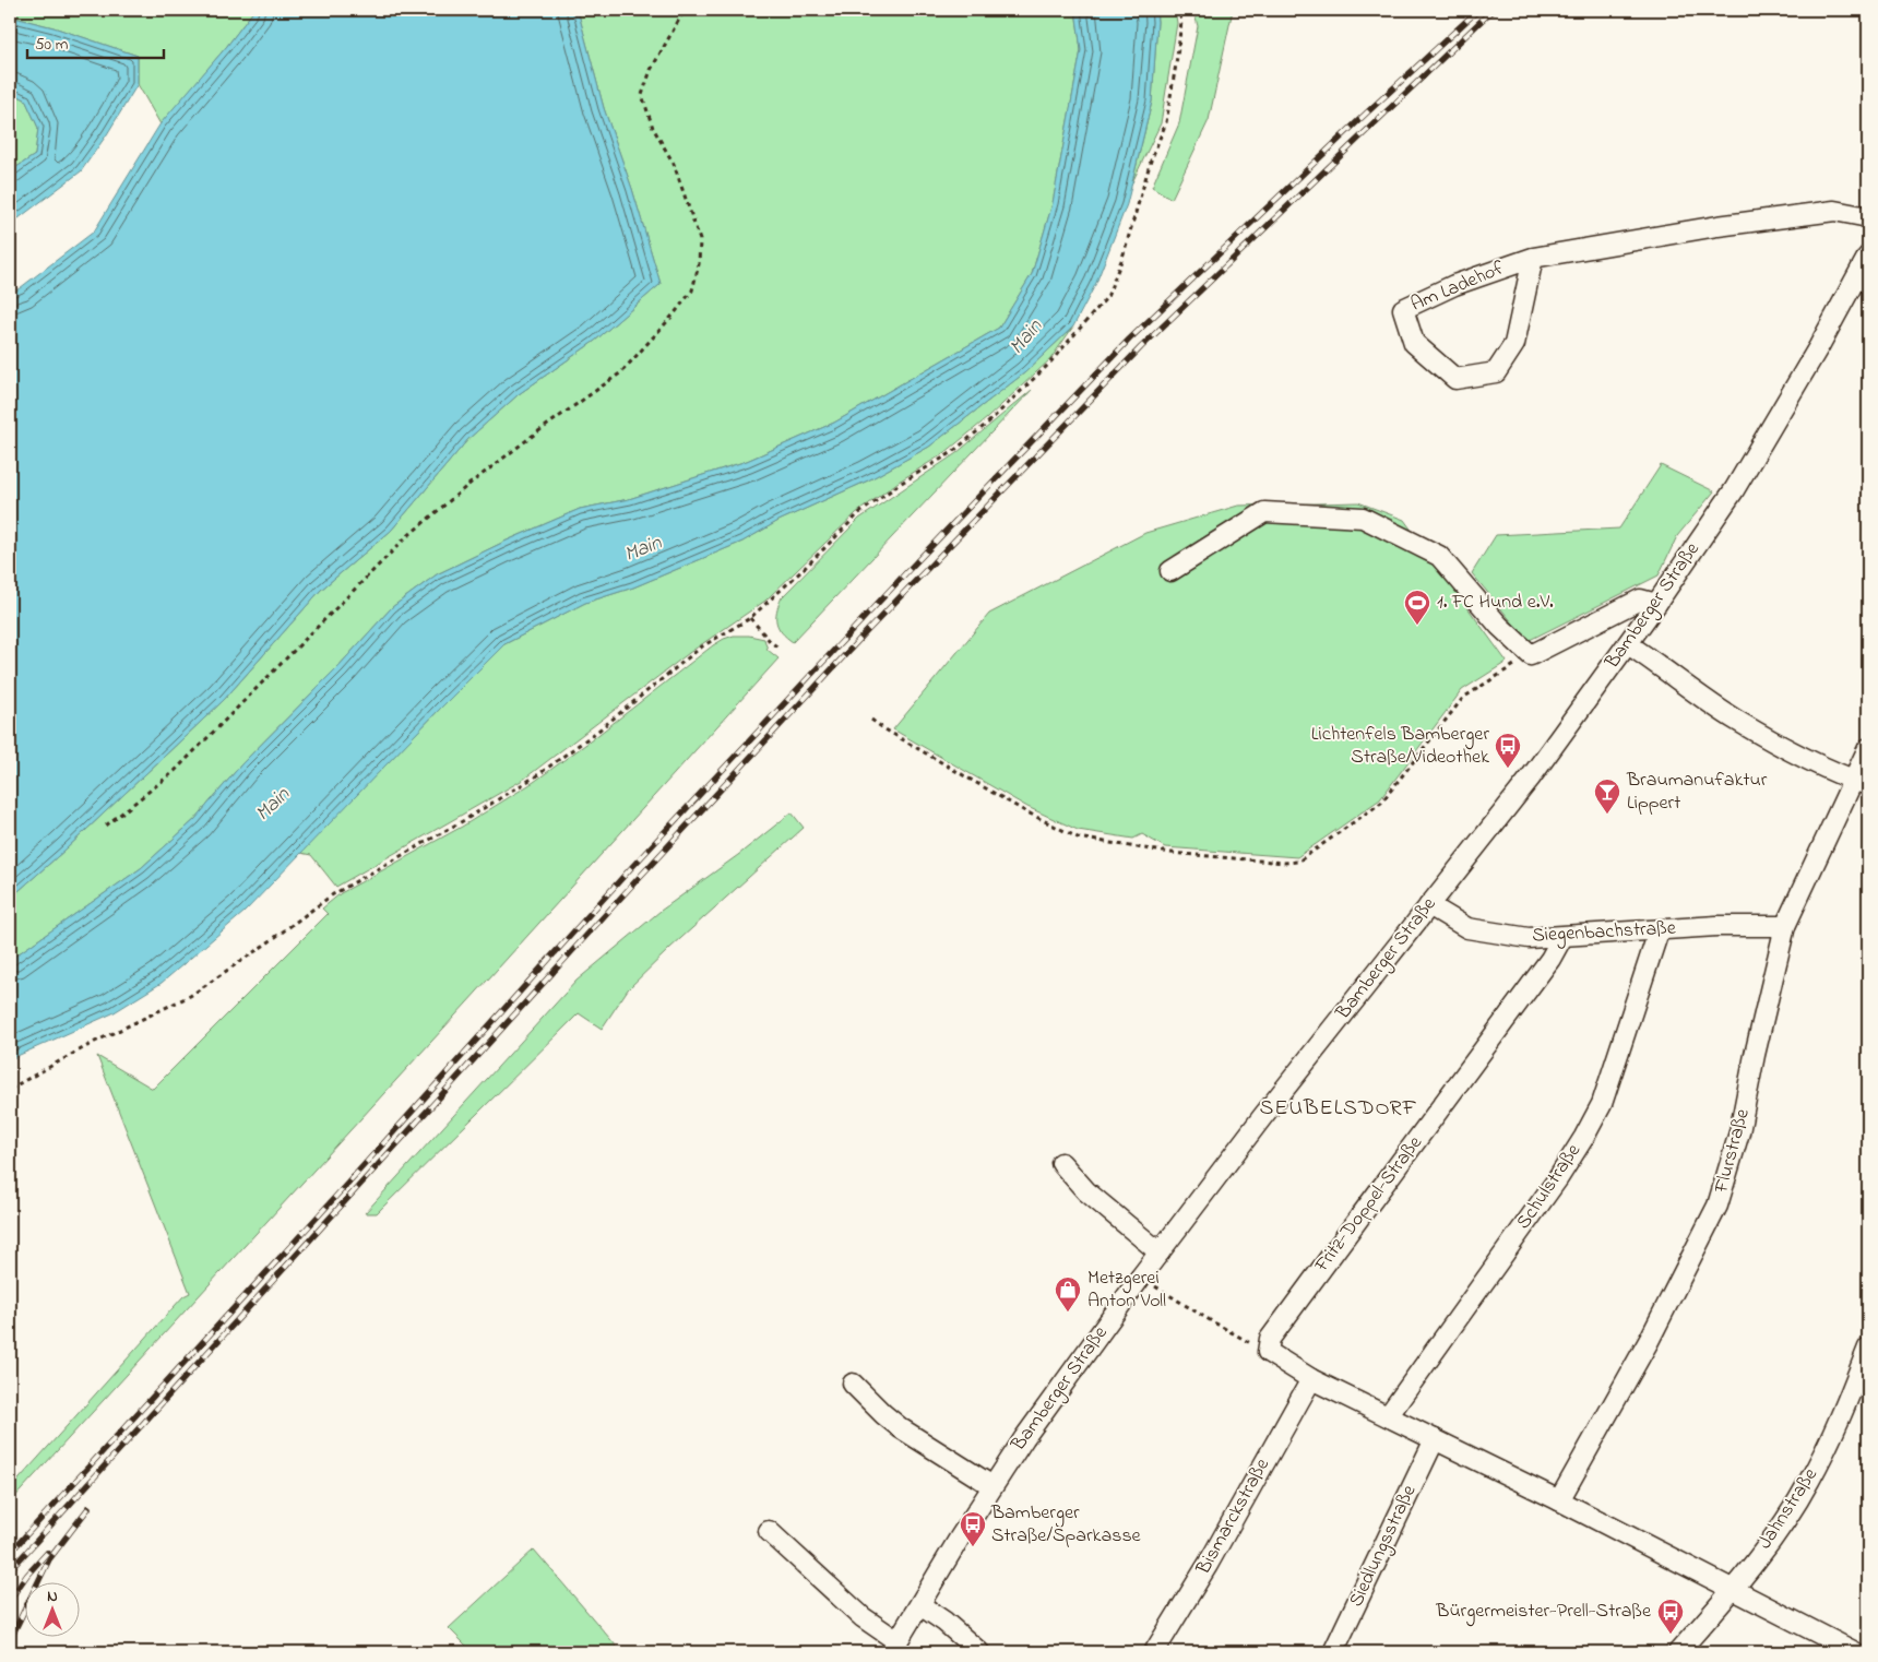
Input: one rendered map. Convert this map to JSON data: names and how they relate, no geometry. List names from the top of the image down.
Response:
{
  "streets": {
    "street": [
      "Am Ladehof",
      "Bamberger Straße",
      "Siegenbachstraße",
      "Flurstraße",
      "Schulstraße",
      "Fritz-Doppel-Straße",
      "Jahnstraße",
      "Bismarckstraße",
      "Siedlungsstraße"
    ]
  },
  "crossings": [
    ["Bamberger Straße", "Siegenbachstraße"],
    ["Siegenbachstraße", "Flurstraße"],
    ["Siegenbachstraße", "Schulstraße"],
    ["Siegenbachstraße", "Fritz-Doppel-Straße"]
  ],
  "districts": ["SEUBELSDORF"],
  "water": ["Main"],
  "places": {
    "sports": ["1. FC Hund e.V."],
    "bus stop": ["Lichtenfels Bamberger Straße/Videothek", "Bamberger Straße/Sparkasse", "Bürgermeister-Prell-Straße"],
    "bar": ["Braumanufaktur Lippert"],
    "shop": ["Metzgerei Anton Voll"]
  },
  "scale_bar": "50 m",
  "north": "top"
}
